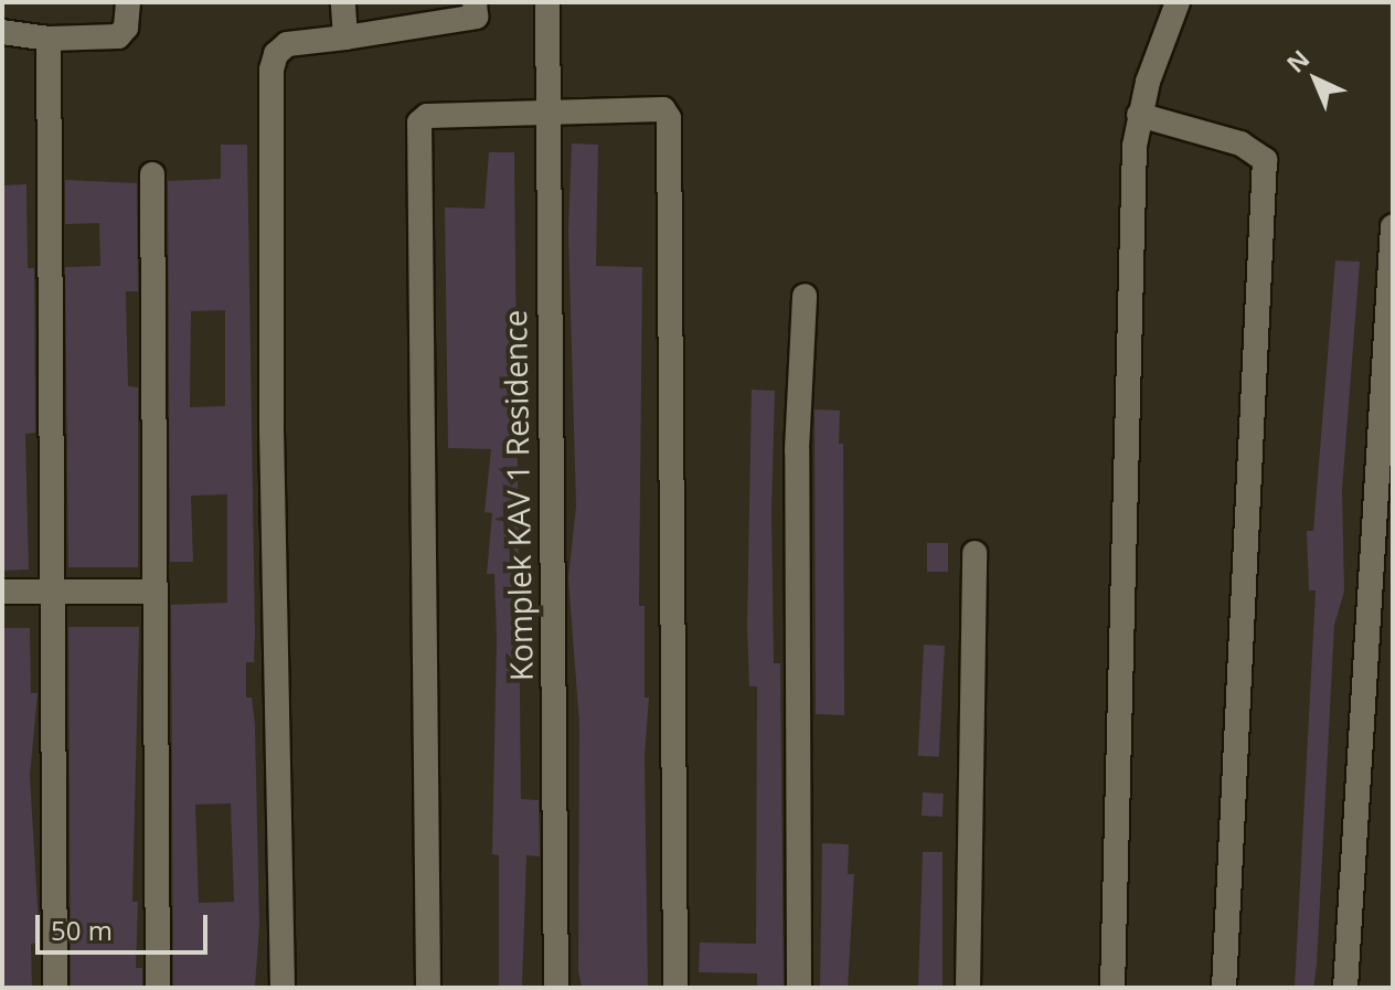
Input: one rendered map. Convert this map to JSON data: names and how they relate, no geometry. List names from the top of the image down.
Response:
{
  "streets": {
    "street": ["Komplek KAV 1 Residence"]
  },
  "scale_bar": "50 m",
  "north": "top left"
}
